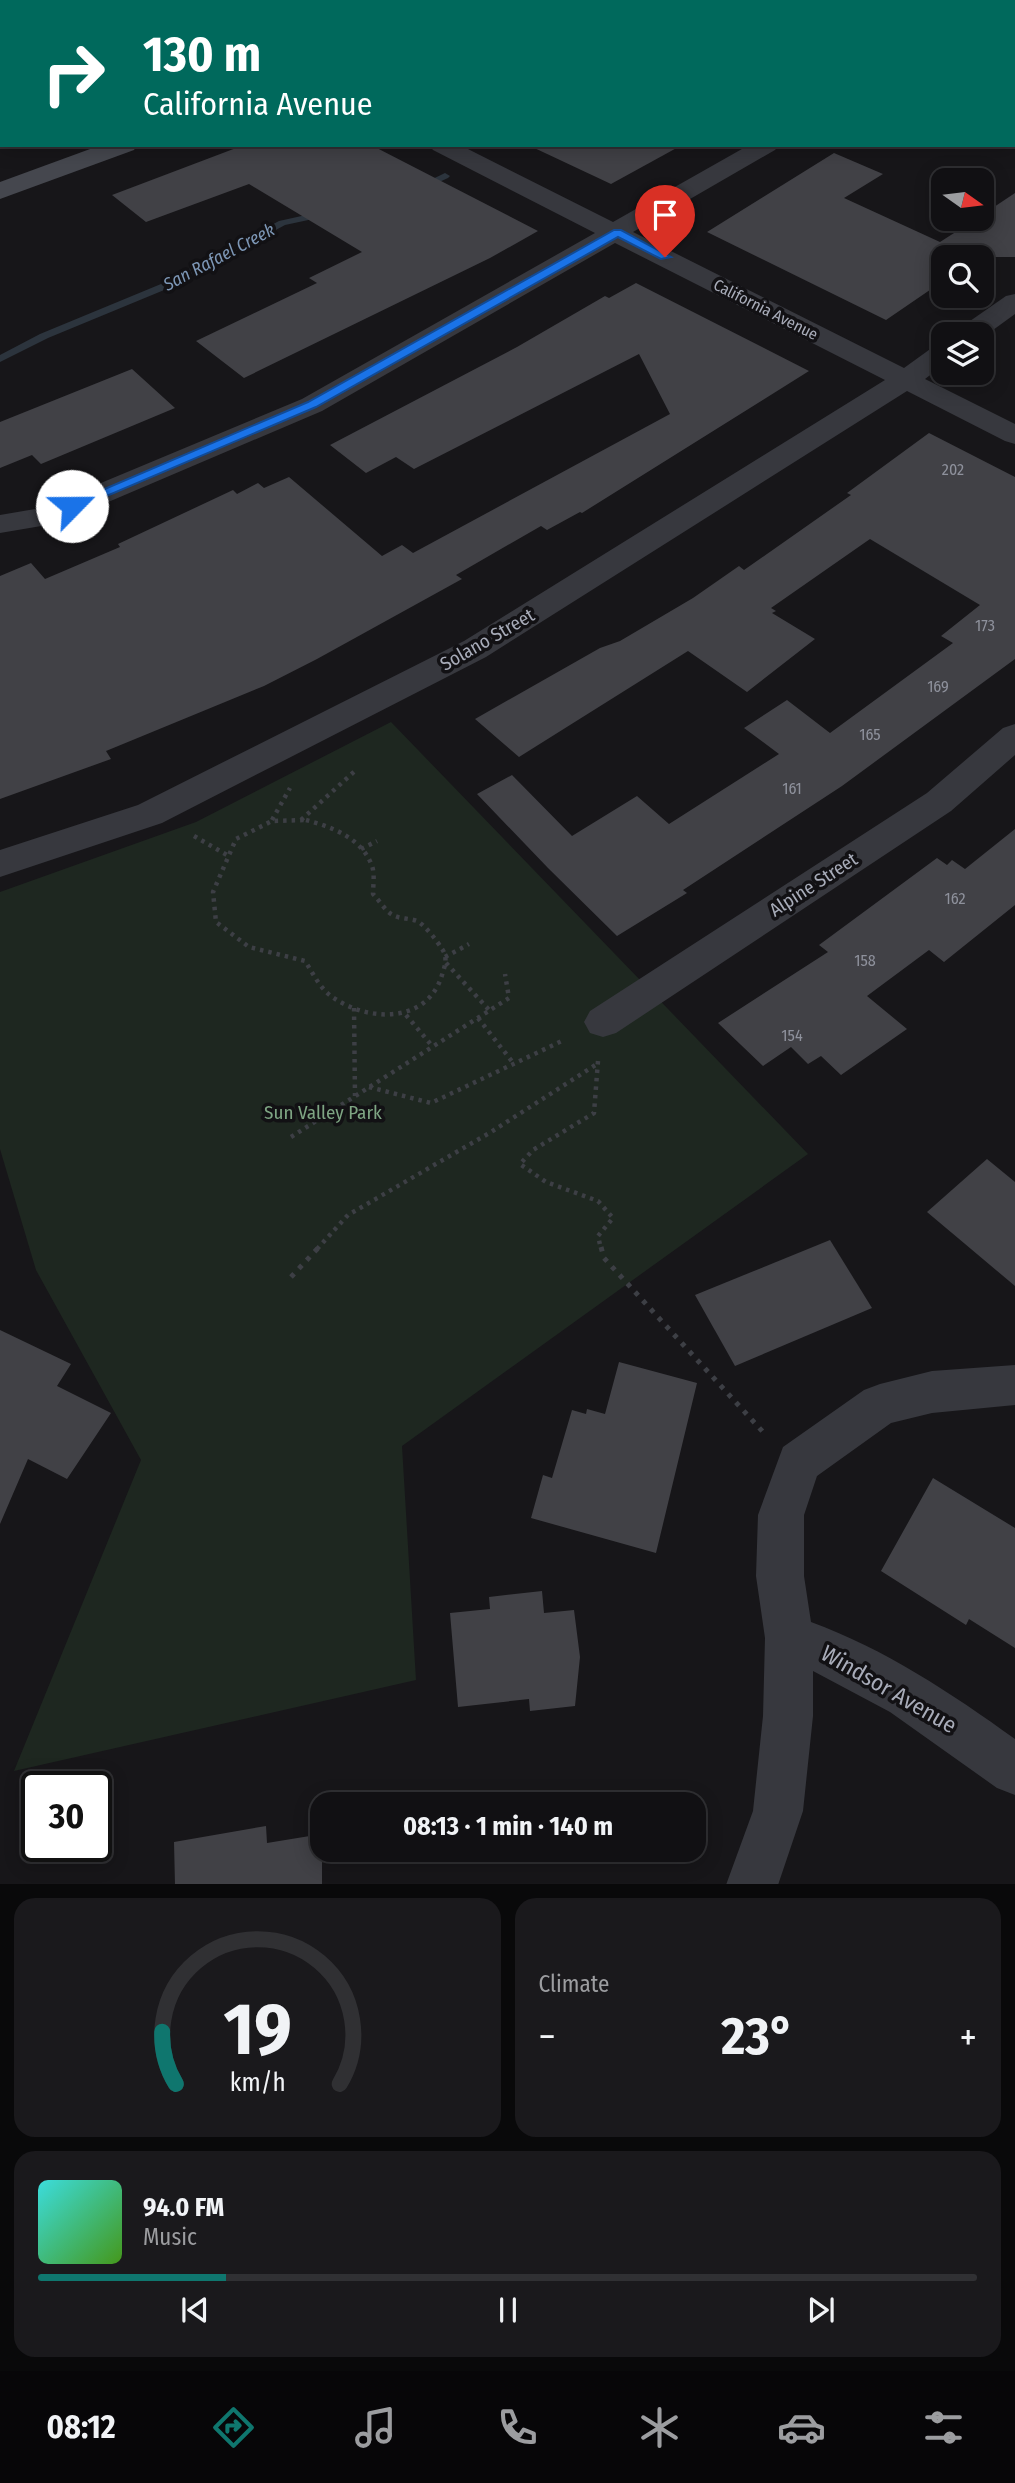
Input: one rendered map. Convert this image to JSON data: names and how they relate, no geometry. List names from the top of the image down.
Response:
{
  "streets": {
    "street": [
      "California Avenue",
      "Solano Street",
      "Alpine Street",
      "Windsor Avenue"
    ]
  },
  "crossings": [
    ["California Avenue", "Solano Street"]
  ],
  "water": ["San Rafael Creek"],
  "parks": ["Sun Valley Park"],
  "house_numbers": [
    "202",
    "173",
    "169",
    "165",
    "161",
    "162",
    "158",
    "154"
  ],
  "north": "right",
  "page": {
    "turn": ["130 m", "California Avenue"],
    "limit": "30",
    "trip": "08:13 · 1 min · 140 m",
    "tile": "Climate",
    "heat": ["−", "23°", "+"],
    "song": ["94.0 FM", "Music"],
    "tabs": "08:12",
    "gauge": ["19", "km/h"]
  }
}
